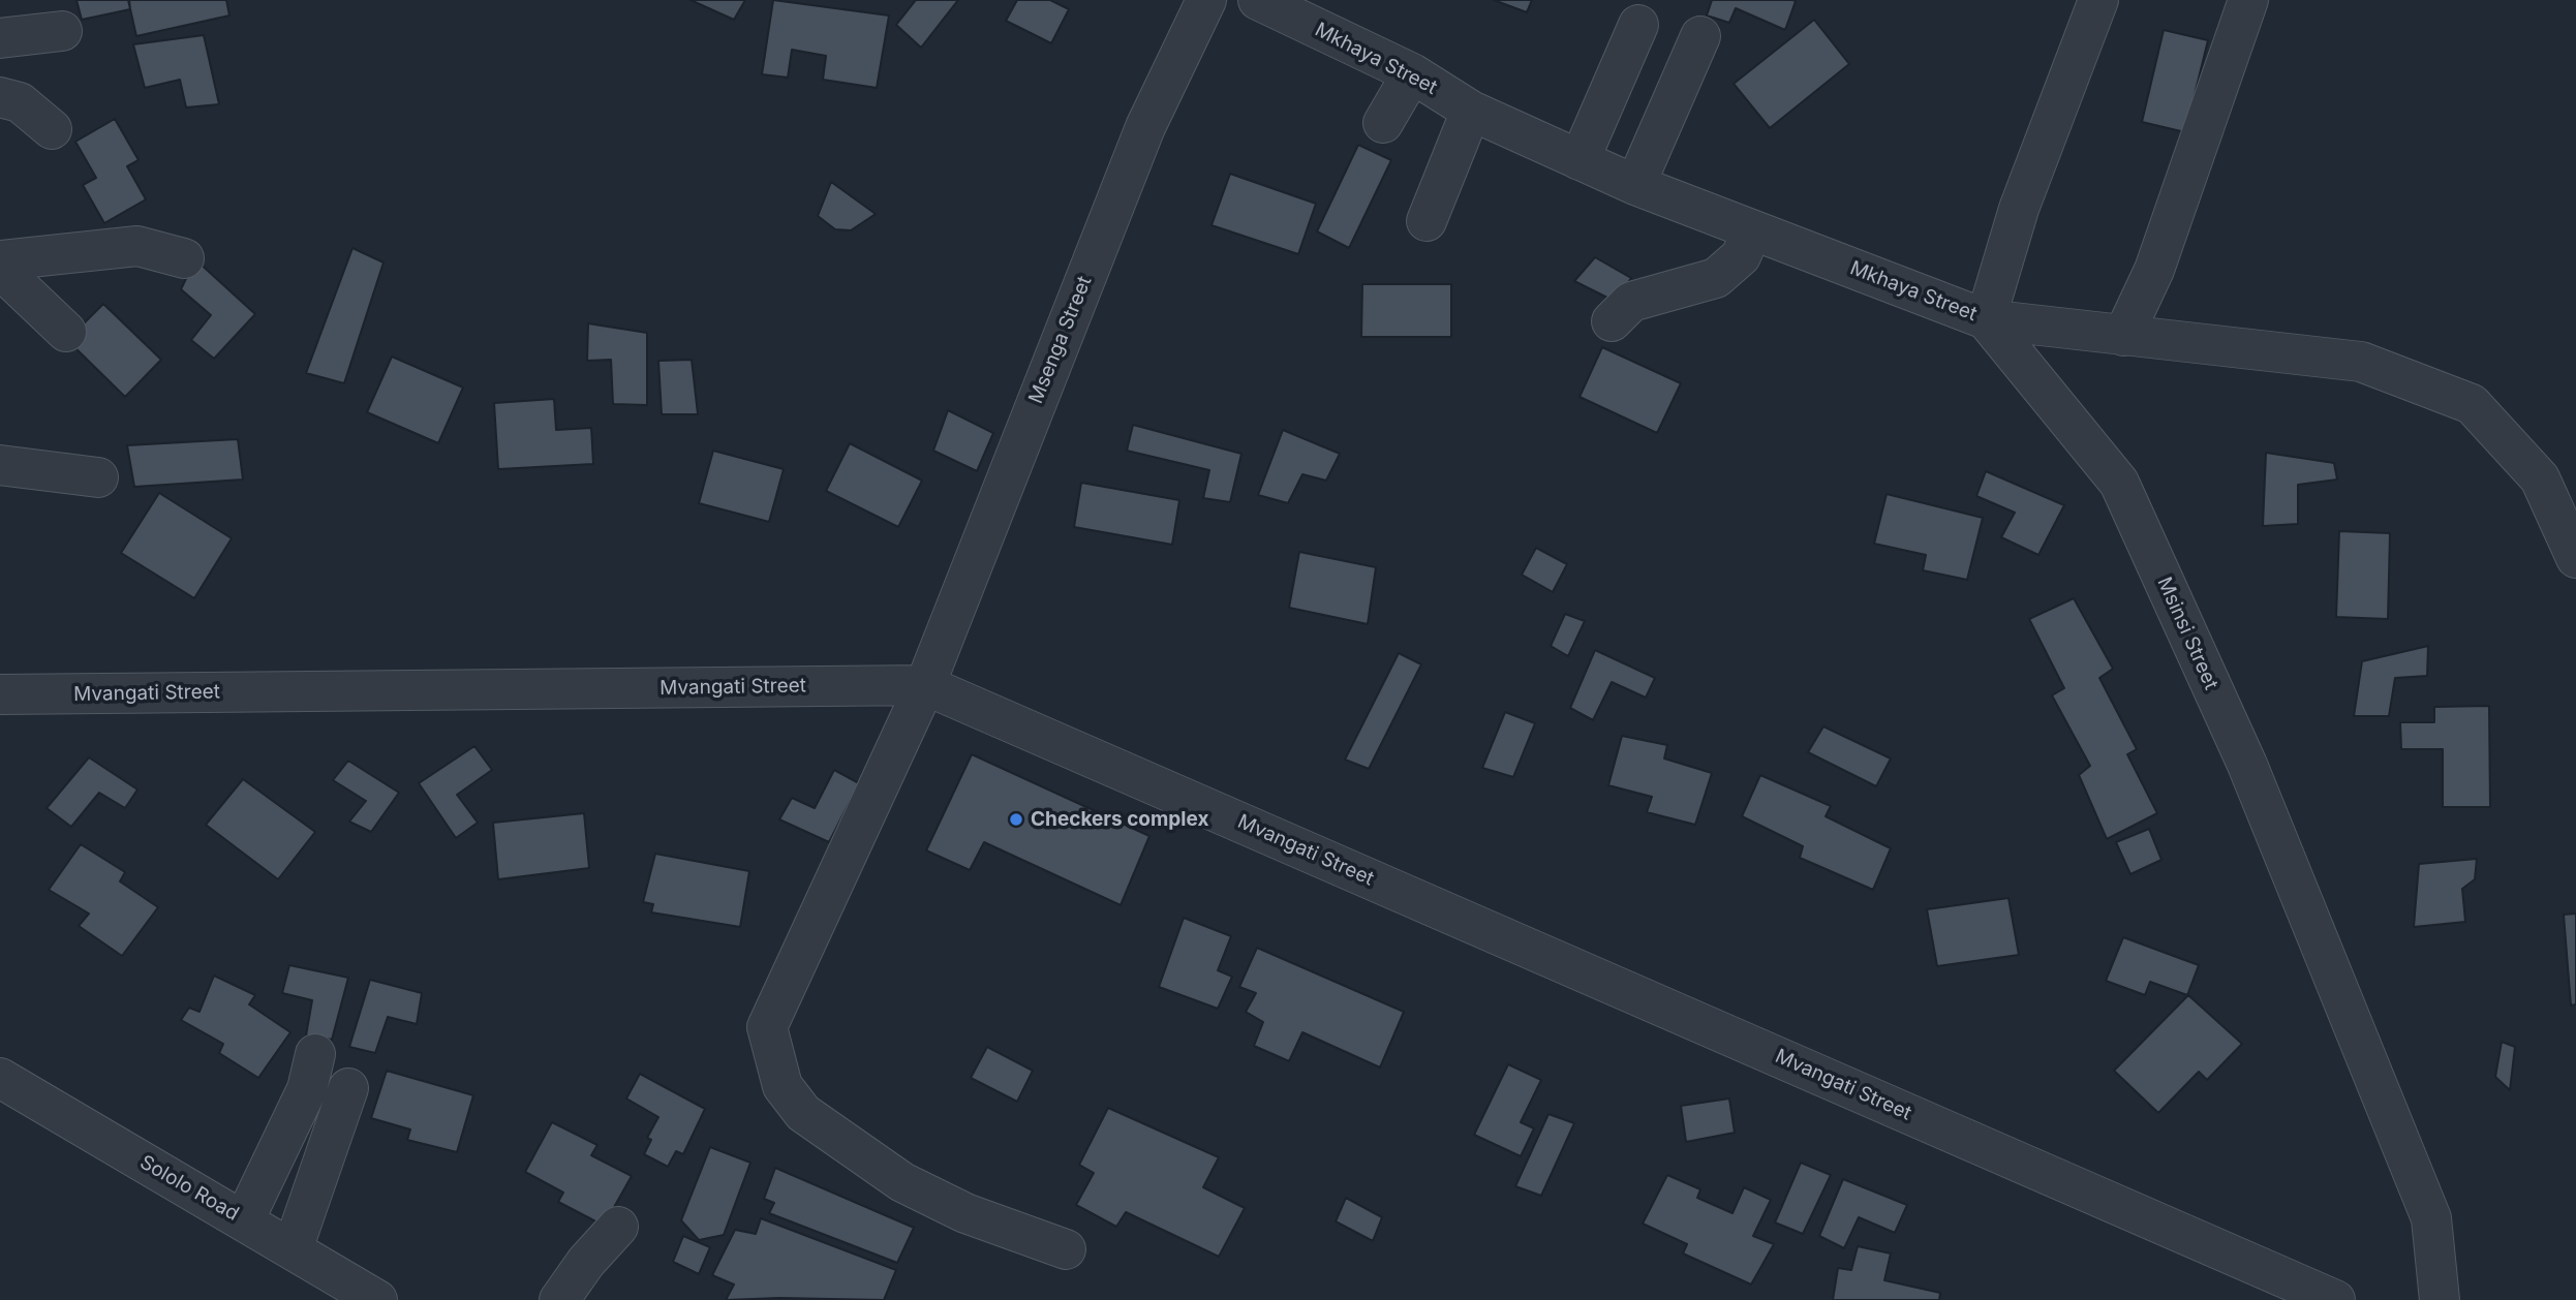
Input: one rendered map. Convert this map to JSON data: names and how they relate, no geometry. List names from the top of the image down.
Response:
{
  "streets": {
    "street": [
      "Mkhaya Street",
      "Msenga Street",
      "Msinsi Street",
      "Mvangati Street",
      "Sololo Road"
    ]
  },
  "crossings": [
    ["Mkhaya Street", "Msinsi Street"],
    ["Msenga Street", "Mvangati Street"]
  ],
  "places": ["Checkers complex"]
}
